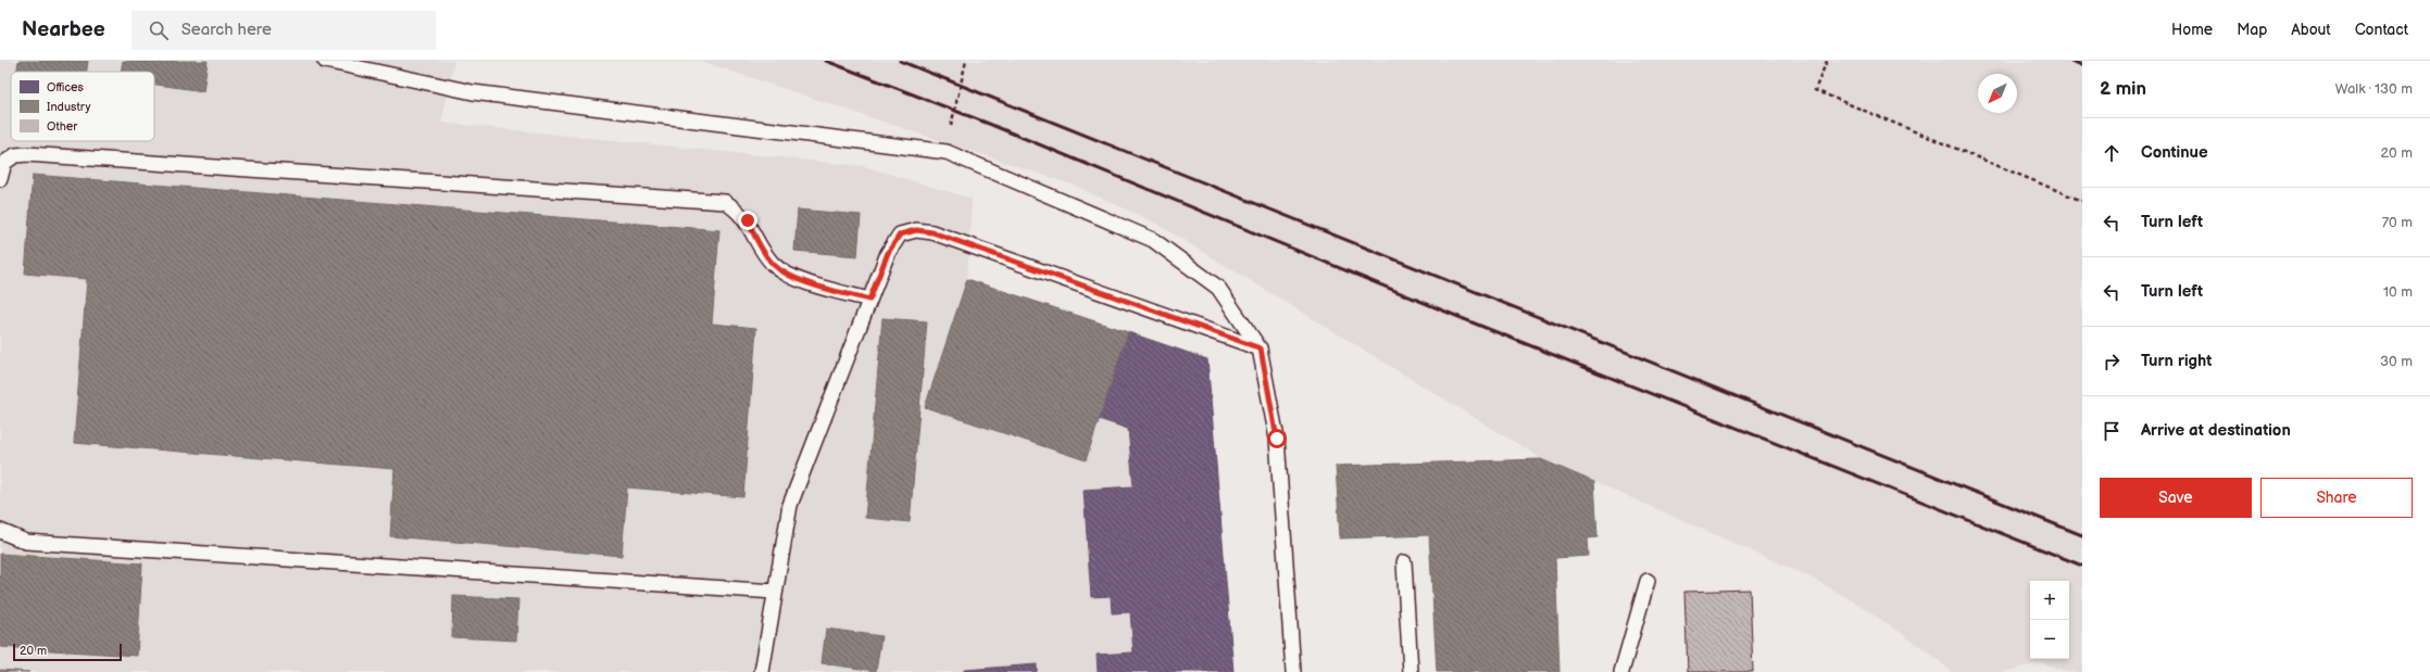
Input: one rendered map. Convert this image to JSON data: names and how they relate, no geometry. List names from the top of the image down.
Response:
{
  "legend": ["Offices", "Industry", "Other"],
  "scale_bar": "20 m",
  "north": "bottom left",
  "page": {
    "header": "Nearbee",
    "search": "Search here",
    "nav": [
      "Home",
      "Map",
      "About",
      "Contact"
    ],
    "heading": ["2 min", "Walk · 130 m"],
    "list": [
      ["Continue", "20 m"],
      ["Turn left", "70 m"],
      ["Turn left", "10 m"],
      ["Turn right", "30 m"],
      "Arrive at destination"
    ],
    "buttons": ["Save", "Share"],
    "map_buttons": ["+", "−"],
    "scale": "20 m"
  }
}
